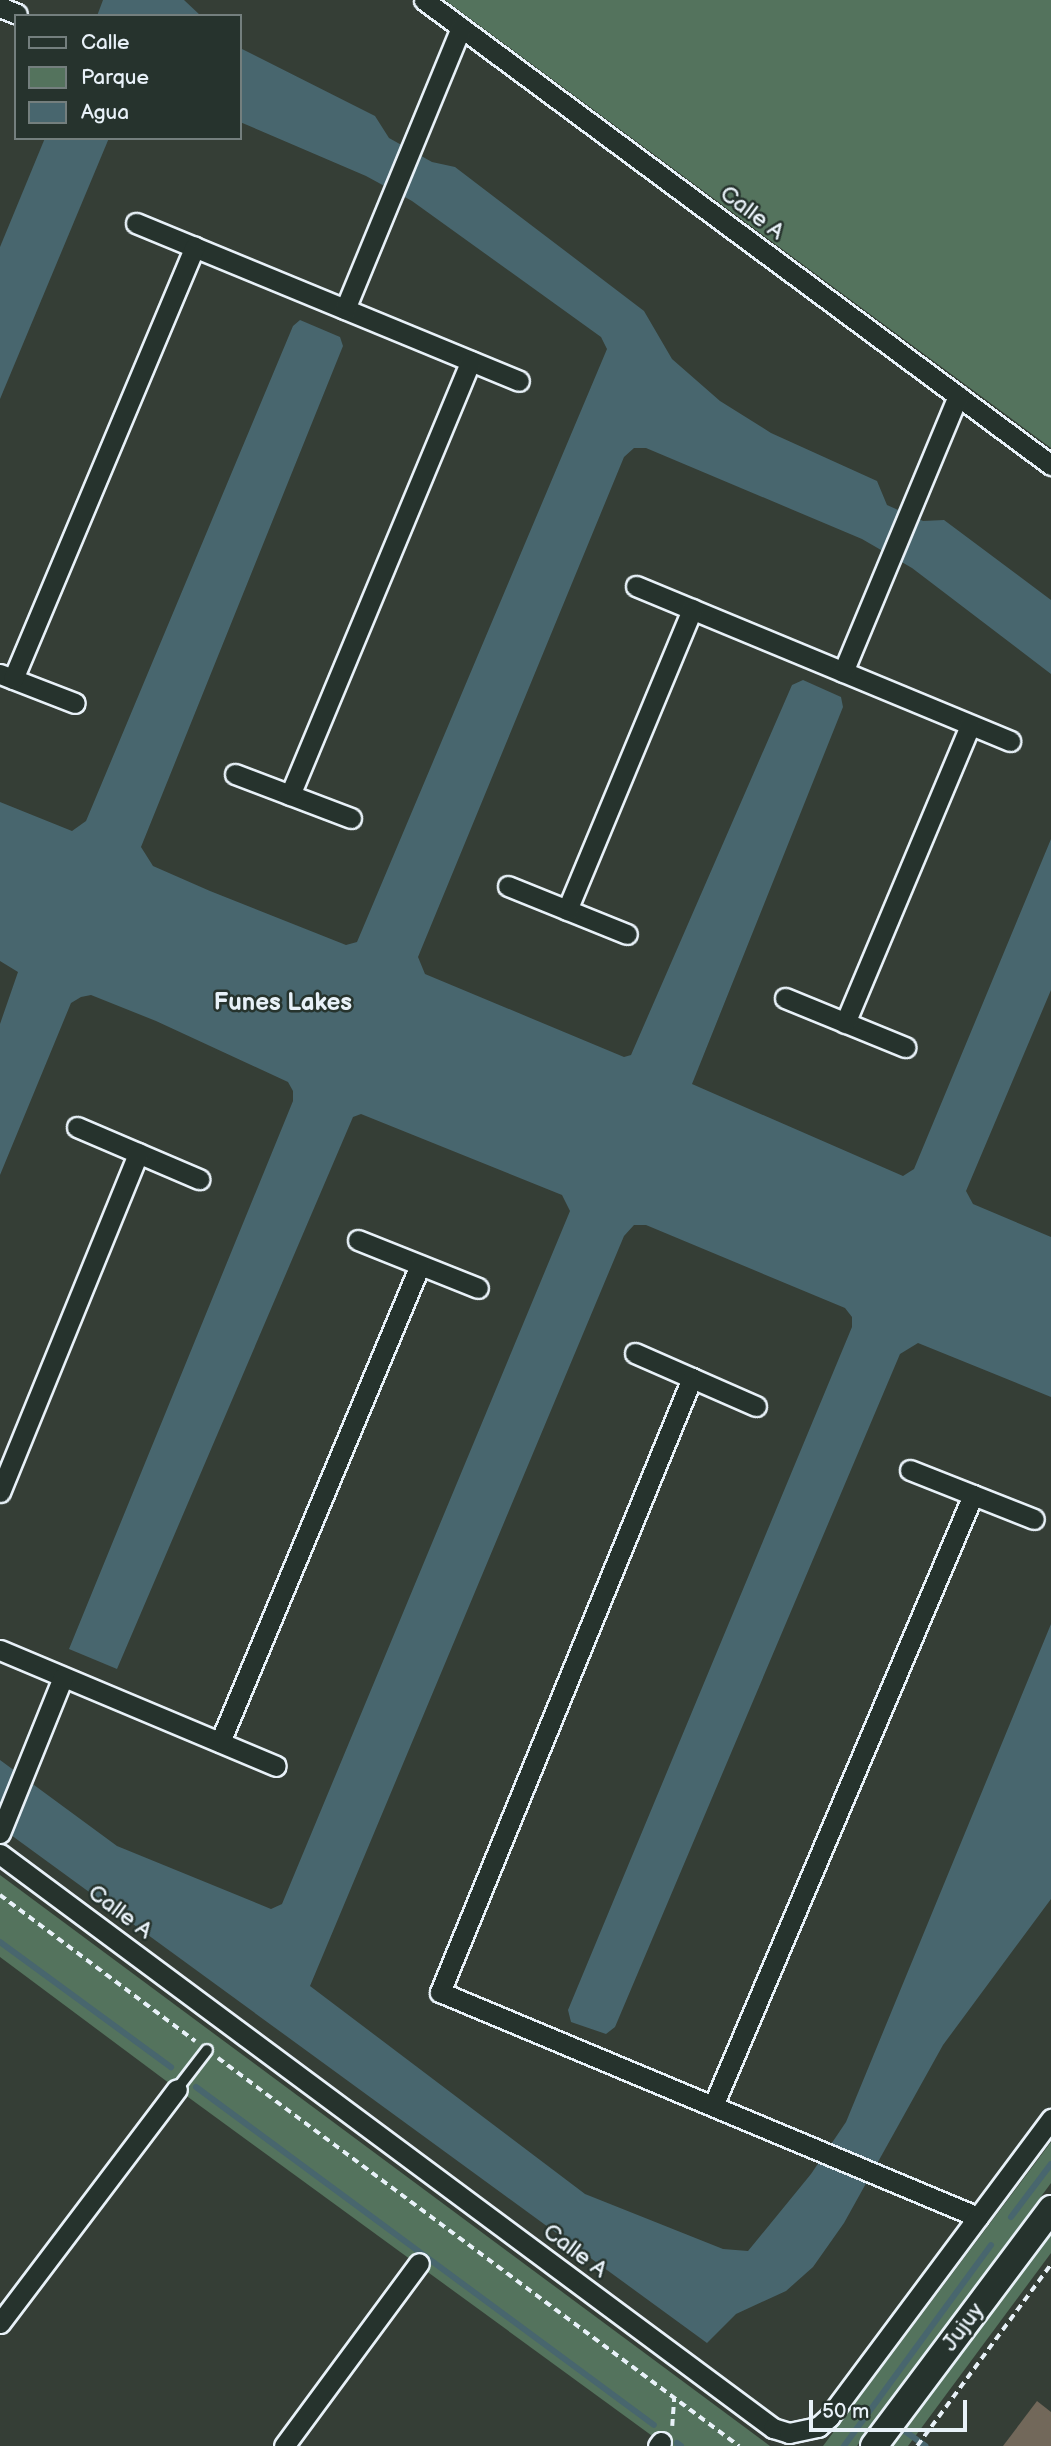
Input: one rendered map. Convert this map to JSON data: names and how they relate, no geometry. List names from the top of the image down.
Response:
{
  "streets": {
    "street": ["Calle A", "Jujuy"]
  },
  "districts": ["Funes Lakes"],
  "legend": ["Calle", "Parque", "Agua"],
  "scale_bar": "50 m"
}
